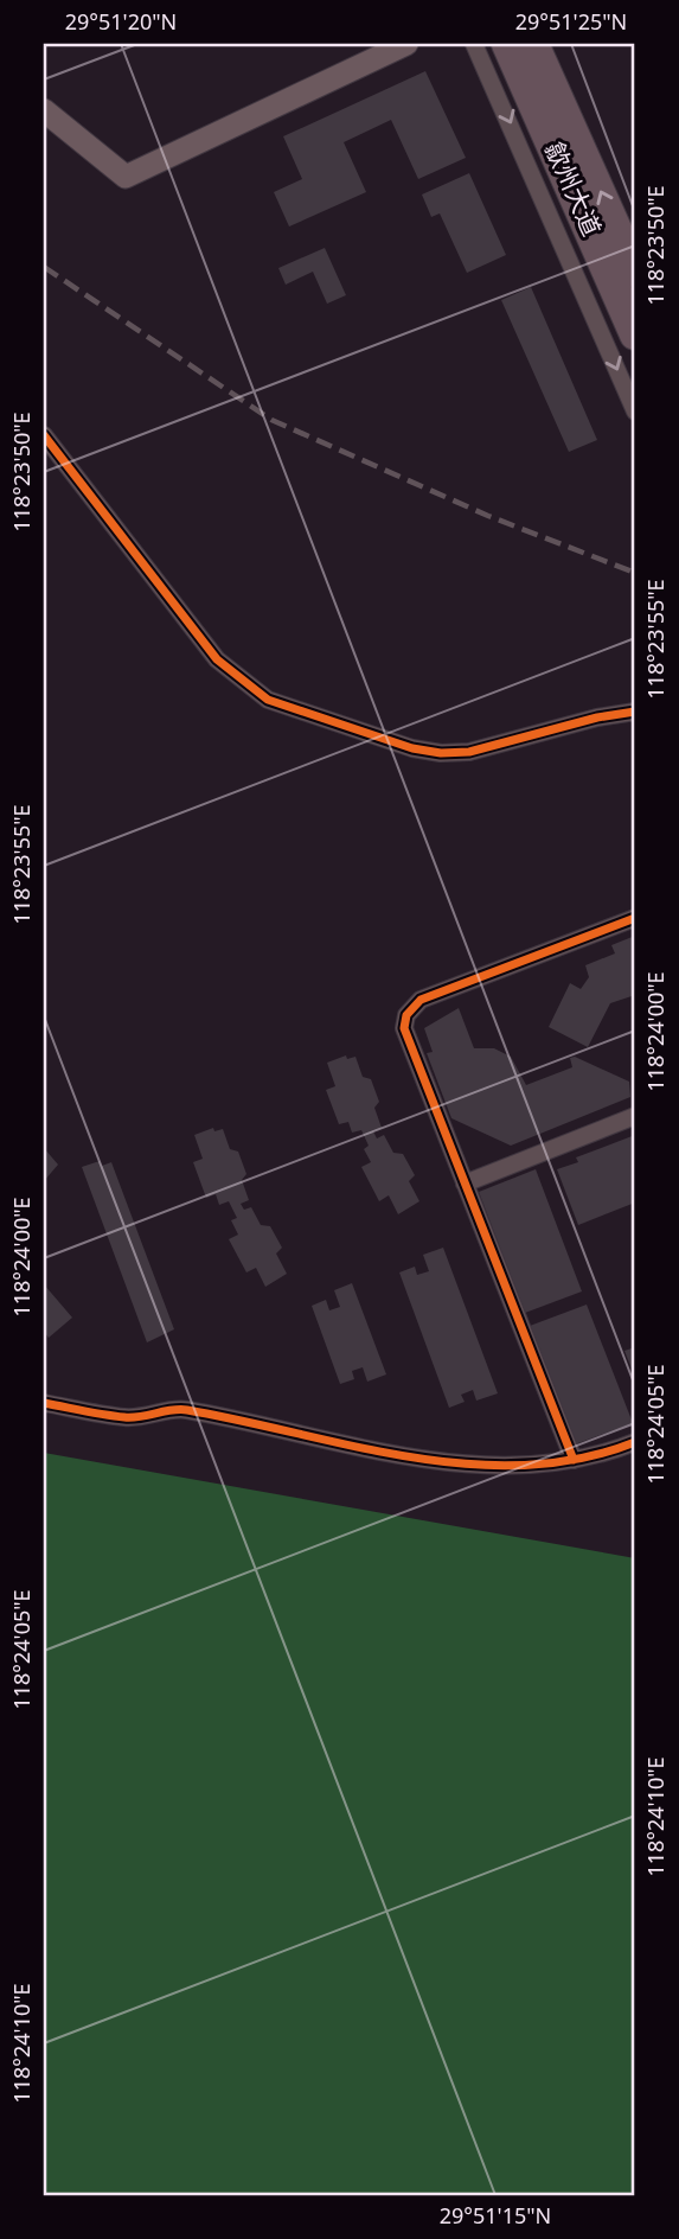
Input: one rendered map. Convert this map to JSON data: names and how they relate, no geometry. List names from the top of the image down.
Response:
{
  "streets": {
    "highway": ["歙州大道"]
  },
  "coordinates": [
    "29°51'20\"N",
    "29°51'25\"N",
    "118°23'50\"E",
    "118°23'55\"E",
    "118°24'00\"E",
    "118°24'05\"E",
    "118°24'10\"E",
    "29°51'15\"N"
  ]
}
